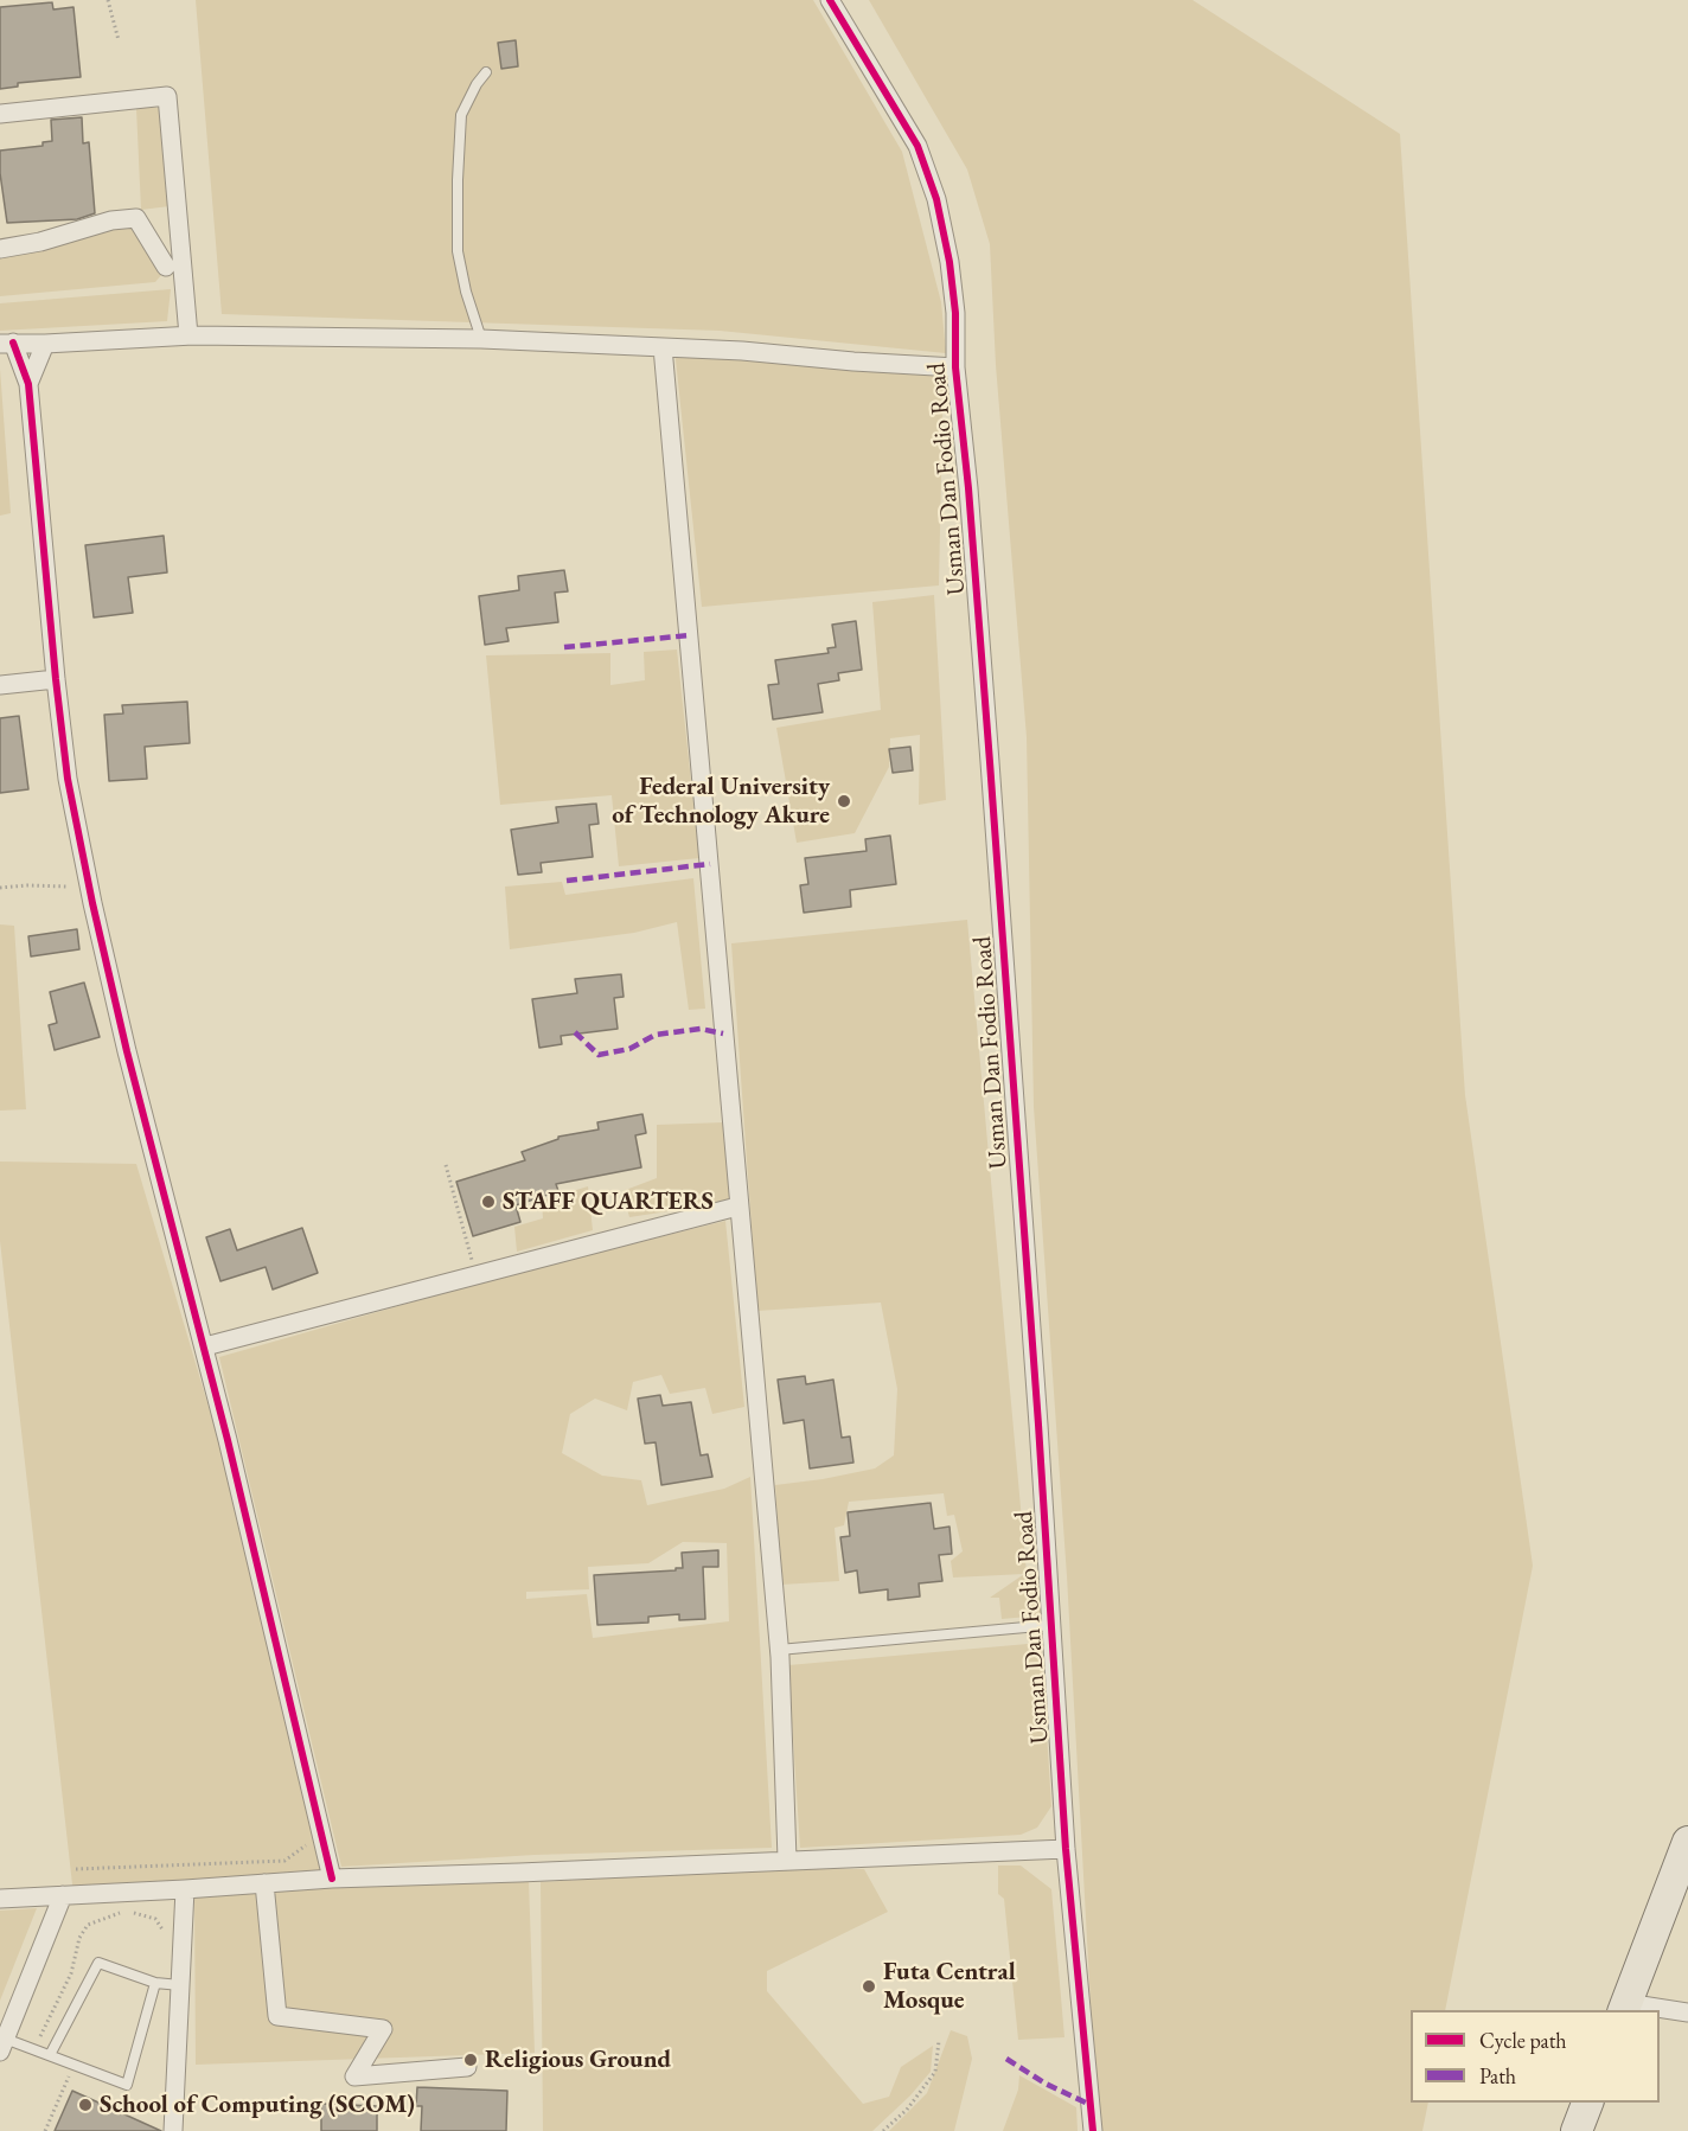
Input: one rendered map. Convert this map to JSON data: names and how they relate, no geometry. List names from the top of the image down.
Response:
{
  "streets": {
    "street": ["Usman Dan Fodio Road"]
  },
  "places": [
    "Federal University of Technology Akure",
    "STAFF QUARTERS",
    "Futa Central Mosque",
    "Religious Ground",
    "School of Computing (SCOM)"
  ],
  "legend": ["Cycle path", "Path"]
}
